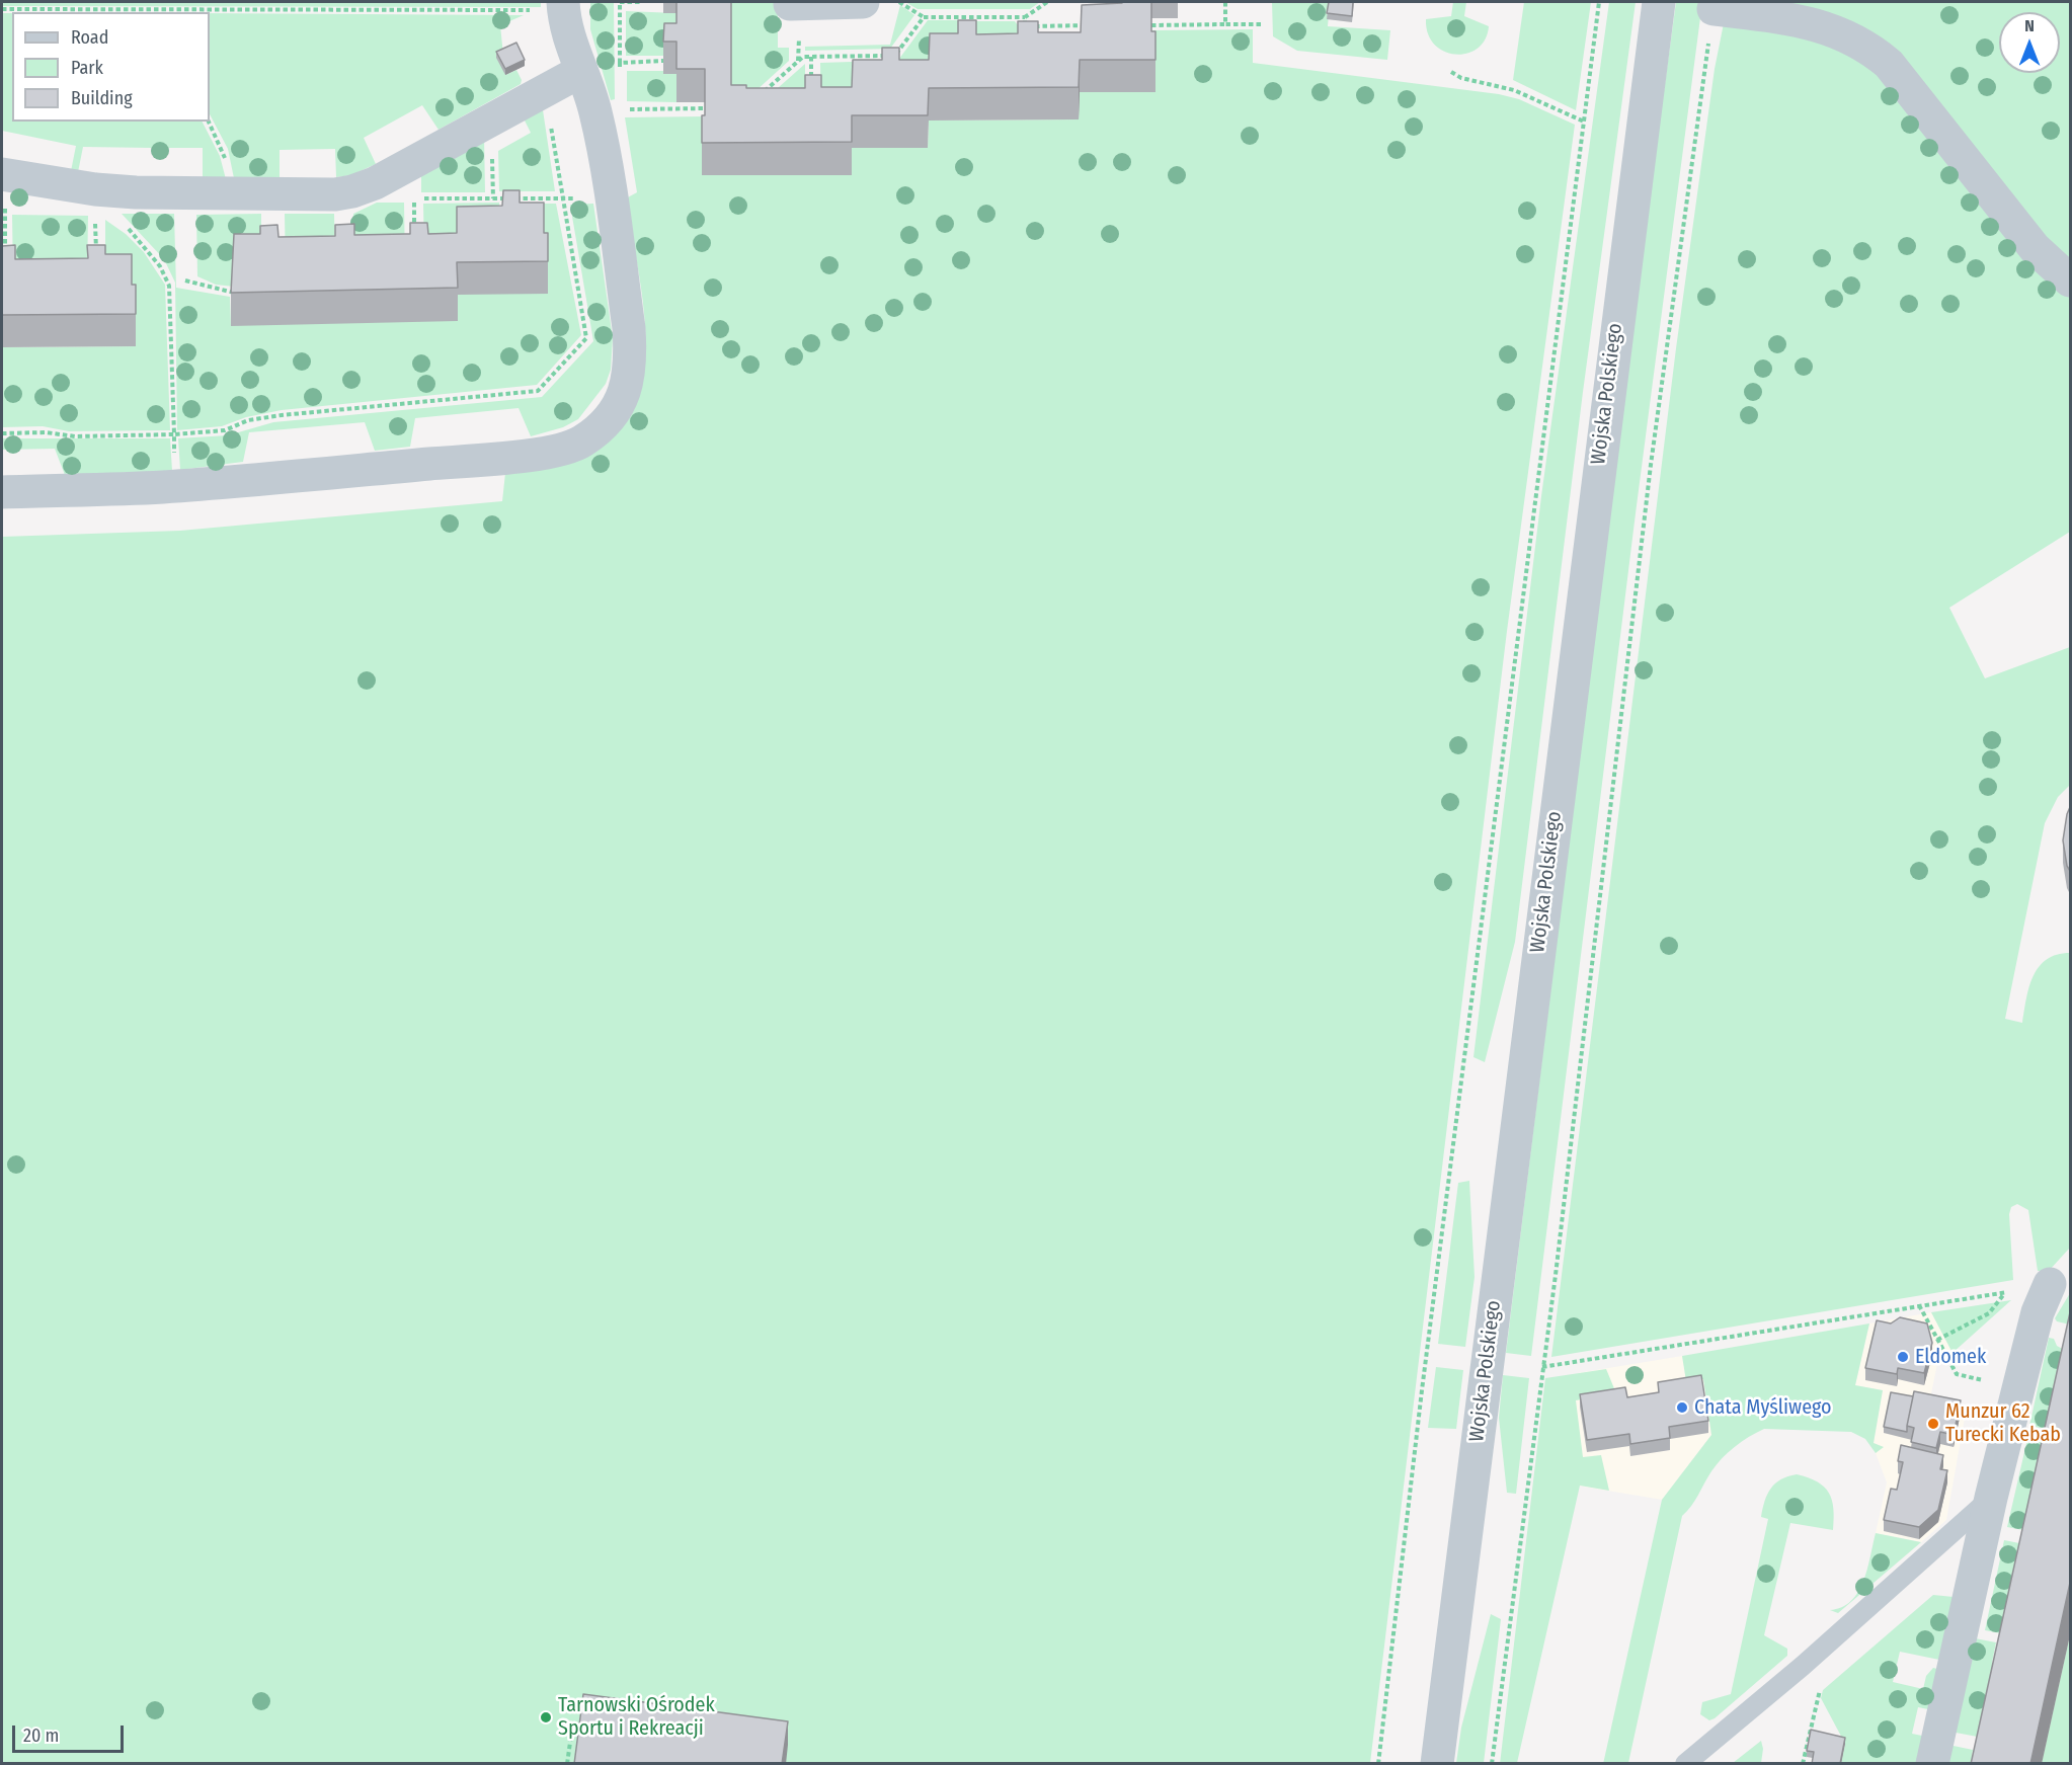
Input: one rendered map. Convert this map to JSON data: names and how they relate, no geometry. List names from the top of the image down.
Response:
{
  "streets": {
    "street": ["Wojska Polskiego"]
  },
  "places": [
    "Eldomek",
    "Chata Myśliwego",
    "Munzur 62 Turecki Kebab",
    "Tarnowski Ośrodek Sportu i Rekreacji"
  ],
  "legend": ["Road", "Park", "Building"],
  "scale_bar": "20 m",
  "north": "top"
}
